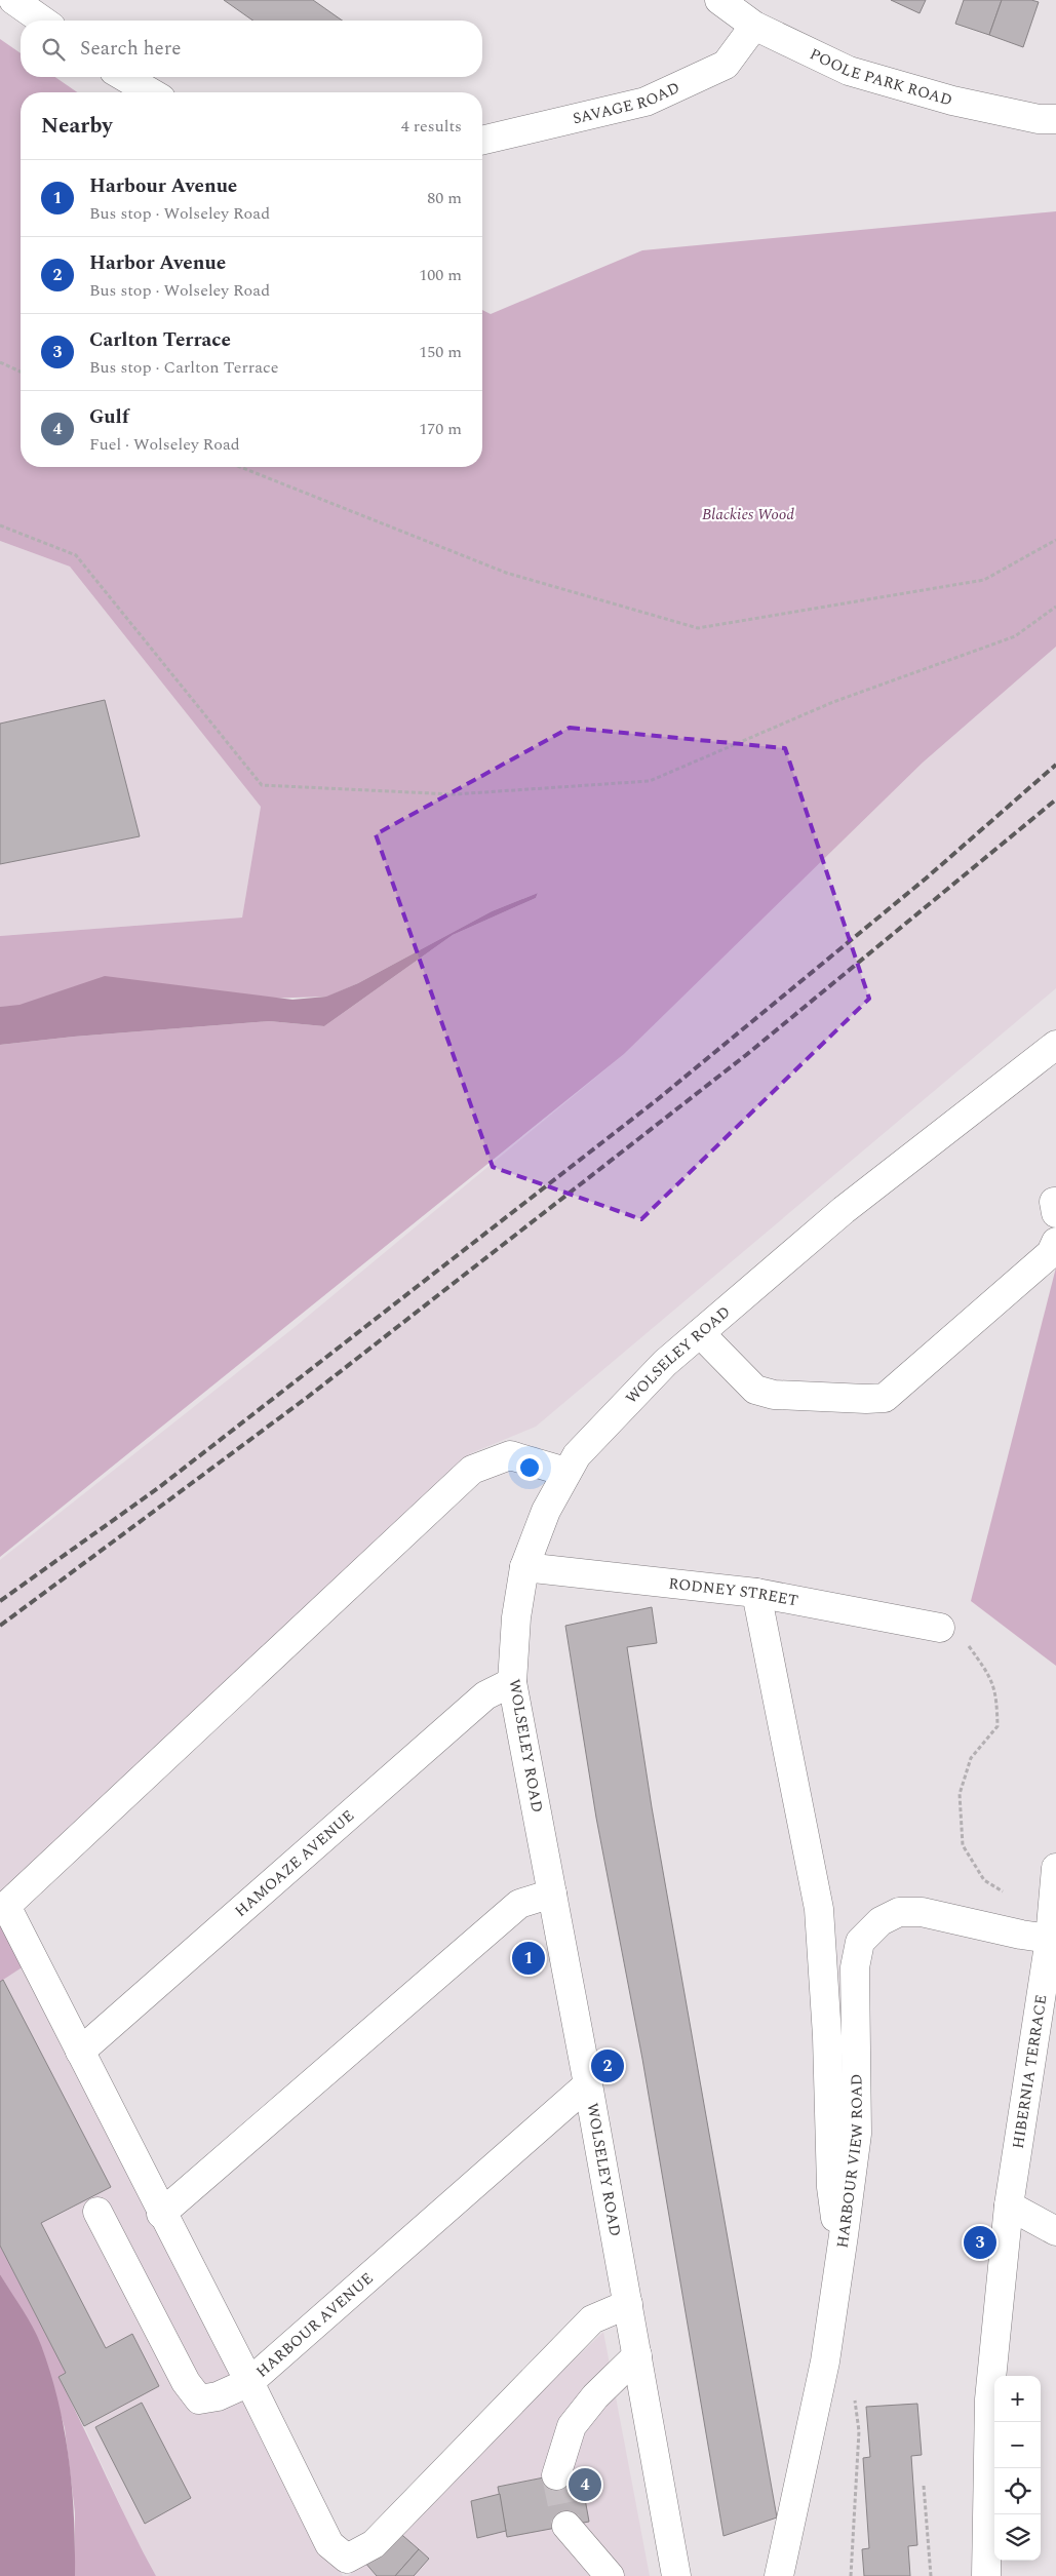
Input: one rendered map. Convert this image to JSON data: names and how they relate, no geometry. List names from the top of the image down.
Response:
{
  "streets": {
    "street": [
      "POOLE PARK ROAD",
      "SAVAGE ROAD",
      "WOLSELEY ROAD",
      "RODNEY STREET",
      "HAMOAZE AVENUE",
      "HIBERNIA TERRACE",
      "HARBOUR VIEW ROAD",
      "HARBOUR AVENUE"
    ]
  },
  "crossings": [
    ["POOLE PARK ROAD", "SAVAGE ROAD"],
    ["WOLSELEY ROAD", "RODNEY STREET"],
    ["WOLSELEY ROAD", "HAMOAZE AVENUE"],
    ["WOLSELEY ROAD", "HARBOUR AVENUE"],
    ["HIBERNIA TERRACE", "HARBOUR VIEW ROAD"]
  ],
  "parks": ["Blackies Wood"],
  "page": {
    "search": "Search here",
    "heading": ["Nearby", "4 results"],
    "list": [
      {
        "mark": "1",
        "name": "Harbour Avenue",
        "note": "Bus stop · Wolseley Road",
        "value": "80 m"
      },
      {
        "mark": "2",
        "name": "Harbor Avenue",
        "note": "Bus stop · Wolseley Road",
        "value": "100 m"
      },
      {
        "mark": "3",
        "name": "Carlton Terrace",
        "note": "Bus stop · Carlton Terrace",
        "value": "150 m"
      },
      {
        "mark": "4",
        "name": "Gulf",
        "note": "Fuel · Wolseley Road",
        "value": "170 m"
      }
    ],
    "pins": [
      "1",
      "2",
      "3",
      "4"
    ],
    "map_buttons": ["+", "−"]
  }
}
